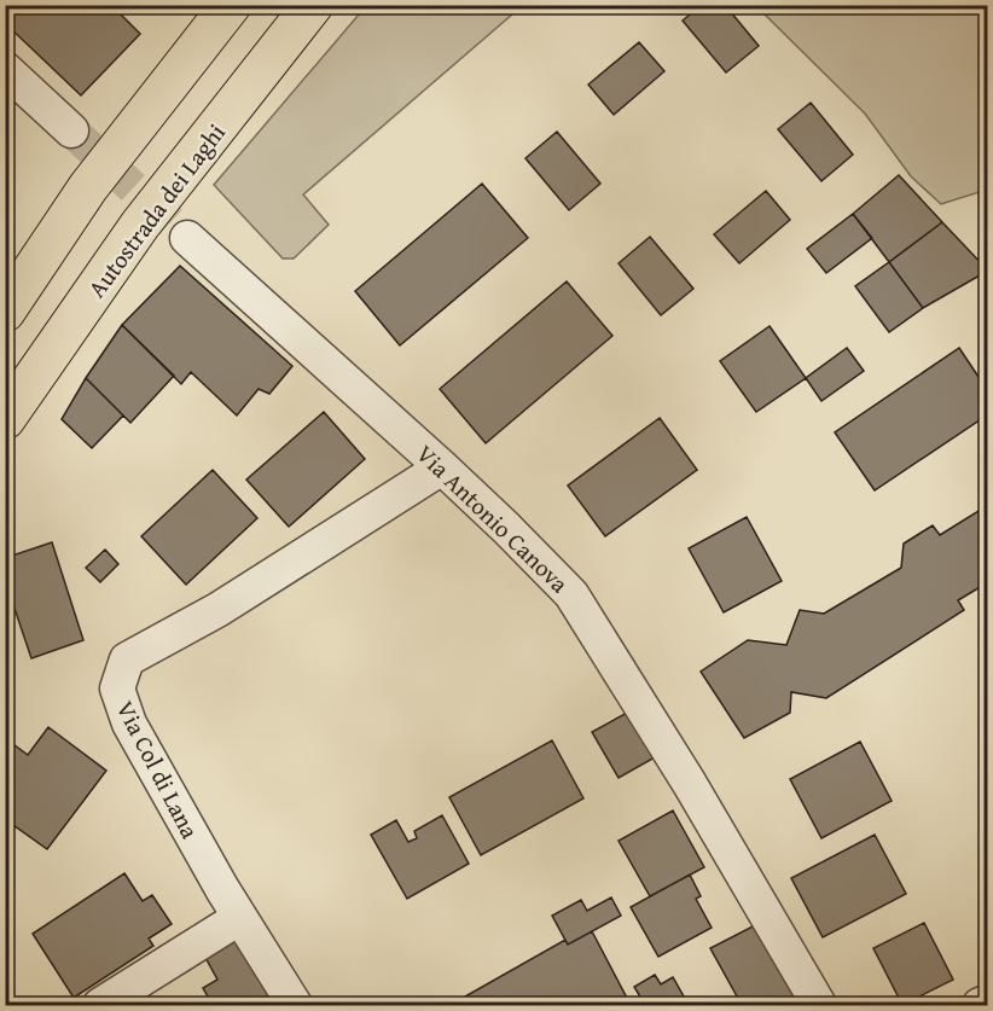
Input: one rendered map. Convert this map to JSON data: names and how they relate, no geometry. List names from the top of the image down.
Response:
{
  "streets": {
    "highway": ["Autostrada dei Laghi"],
    "street": ["Via Antonio Canova", "Via Col di Lana"]
  },
  "crossings": [
    ["Via Antonio Canova", "Via Col di Lana"]
  ]
}
